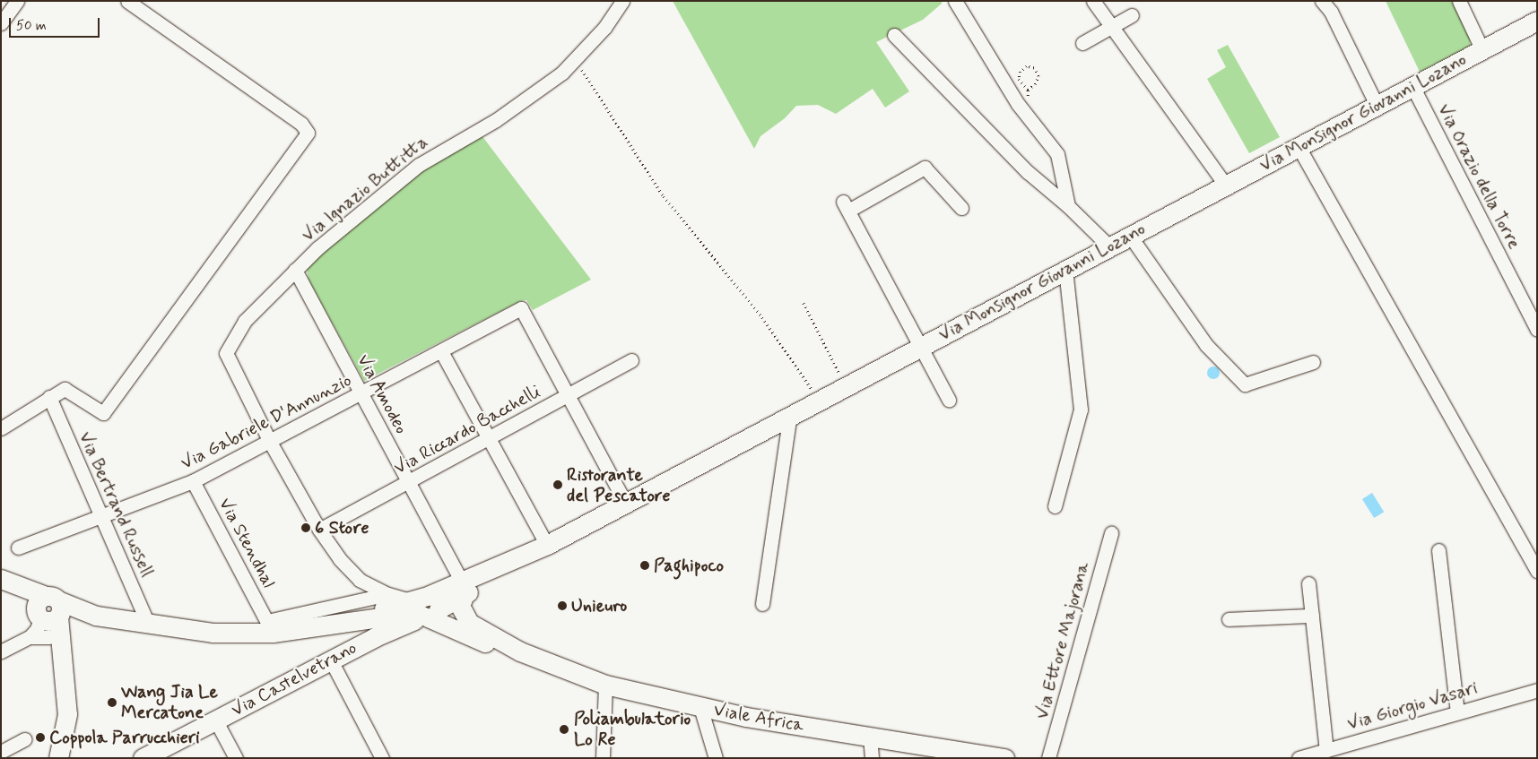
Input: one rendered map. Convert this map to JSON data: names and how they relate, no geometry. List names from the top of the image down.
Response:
{
  "streets": {
    "main road": ["Via Monsignor Giovanni Lozano", "Via Castelvetrano", "Viale Africa"],
    "street": [
      "Via Orazio della Torre",
      "Via Ignazio Buttitta",
      "Via Amodeo",
      "Via Gabriele D'Annunzio",
      "Via Riccardo Bacchelli",
      "Via Bertrand Russell",
      "Via Stendhal",
      "Via Ettore Majorana",
      "Via Giorgio Vasari"
    ]
  },
  "crossings": [
    ["Via Monsignor Giovanni Lozano", "Via Orazio della Torre"],
    ["Via Monsignor Giovanni Lozano", "Via Amodeo"],
    ["Via Monsignor Giovanni Lozano", "Via Castelvetrano"],
    ["Via Ignazio Buttitta", "Via Amodeo"],
    ["Via Ignazio Buttitta", "Via Gabriele D'Annunzio"],
    ["Via Amodeo", "Via Gabriele D'Annunzio"],
    ["Via Amodeo", "Via Riccardo Bacchelli"],
    ["Via Gabriele D'Annunzio", "Via Riccardo Bacchelli"],
    ["Via Gabriele D'Annunzio", "Via Bertrand Russell"],
    ["Via Gabriele D'Annunzio", "Via Stendhal"]
  ],
  "places": [
    "Ristorante del Pescatore",
    "6 Store",
    "Paghipoco",
    "Unieuro",
    "Wang Jia Le Mercatone",
    "Poliambulatorio Lo Re",
    "Coppola Parrucchieri"
  ],
  "scale_bar": "50 m"
}
